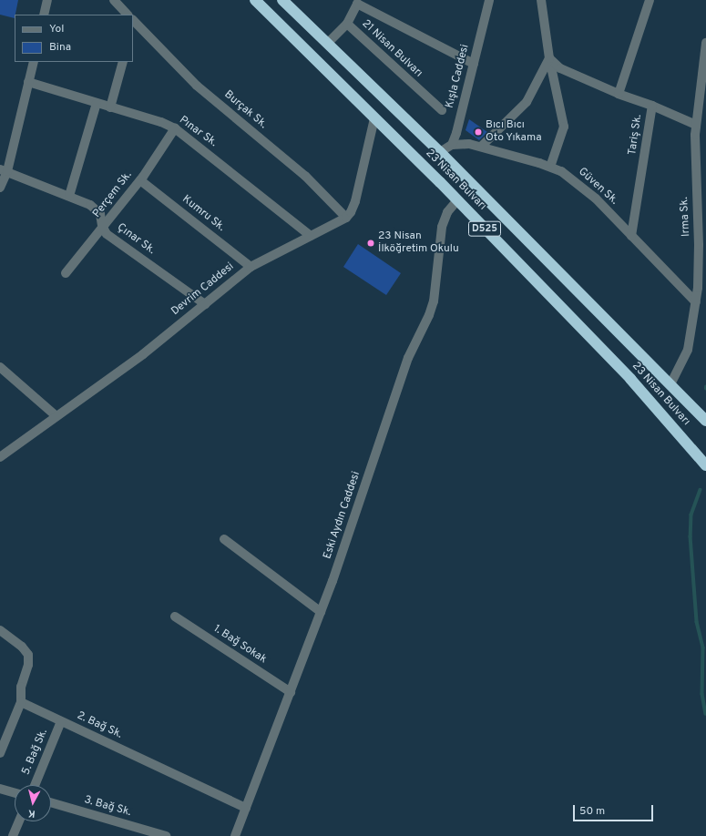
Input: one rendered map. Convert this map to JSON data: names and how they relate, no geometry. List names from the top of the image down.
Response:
{
  "streets": {
    "highway": ["23 Nisan Bulvarı", "D525"],
    "street": [
      "21 Nisan Bulvarı",
      "Kışla Caddesi",
      "Burçak Sk.",
      "Pınar Sk.",
      "Tariş Sk.",
      "Güven Sk.",
      "Perçem Sk.",
      "Kumru Sk.",
      "Irma Sk.",
      "Çınar Sk.",
      "Devrim Caddesi",
      "Eski Aydın Caddesi",
      "1. Bağ Sokak",
      "2. Bağ Sk.",
      "5. Bağ Sk.",
      "3. Bağ Sk."
    ]
  },
  "crossings": [
    ["21 Nisan Bulvarı", "23 Nisan Bulvarı"],
    ["Kışla Caddesi", "Güven Sk."],
    ["Burçak Sk.", "Devrim Caddesi"],
    ["Pınar Sk.", "Perçem Sk."],
    ["Pınar Sk.", "Devrim Caddesi"],
    ["Tariş Sk.", "Güven Sk."],
    ["23 Nisan Bulvarı", "Irma Sk."],
    ["23 Nisan Bulvarı", "D525"],
    ["23 Nisan Bulvarı", "Eski Aydın Caddesi"],
    ["Güven Sk.", "Irma Sk."],
    ["Perçem Sk.", "Kumru Sk."],
    ["Perçem Sk.", "Çınar Sk."],
    ["Kumru Sk.", "Devrim Caddesi"],
    ["Irma Sk.", "D525"],
    ["Çınar Sk.", "Devrim Caddesi"],
    ["Eski Aydın Caddesi", "1. Bağ Sokak"],
    ["Eski Aydın Caddesi", "2. Bağ Sk."],
    ["2. Bağ Sk.", "5. Bağ Sk."]
  ],
  "places": ["Bıcı Bıcı Oto Yıkama", "23 Nisan İlköğretim Okulu"],
  "legend": ["Yol", "Bina"],
  "scale_bar": "50 m",
  "north": "bottom"
}
